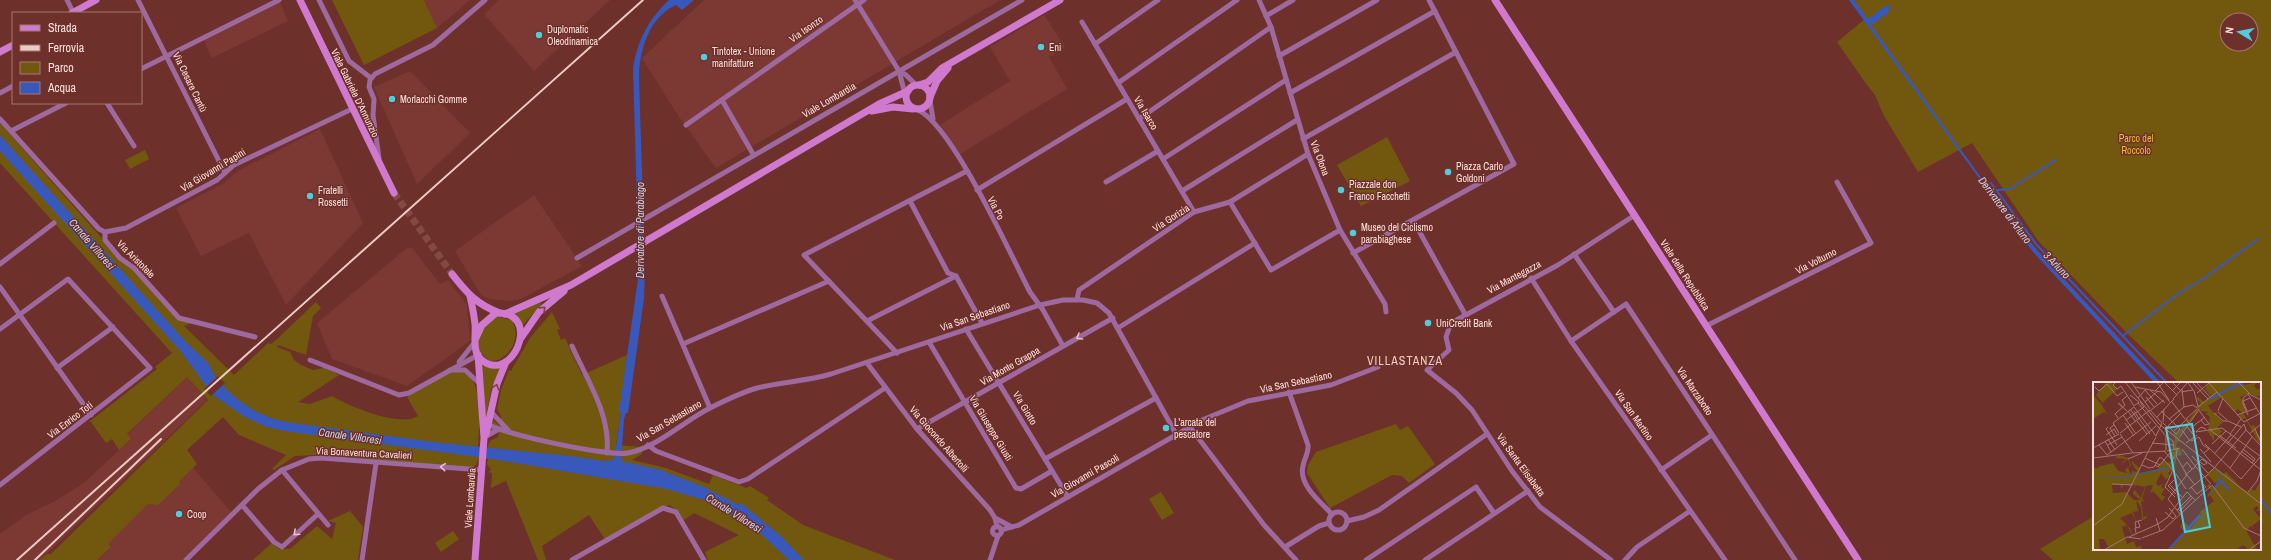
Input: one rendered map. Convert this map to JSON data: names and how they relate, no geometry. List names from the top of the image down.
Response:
{
  "streets": {
    "main road": ["Viale Gabriele D'Annunzio", "Viale Lombardia", "Viale della Repubblica"],
    "street": [
      "Via Isonzo",
      "Via Cesare Cantù",
      "Via Isarco",
      "Via Olona",
      "Via Giovanni Papini",
      "Via Po",
      "Via Gorizia",
      "Via Aristotele",
      "Via Volturno",
      "Via Mantegazza",
      "Via San Sebastiano",
      "Via Monte Grappa",
      "Via Marzabotto",
      "Via Giotto",
      "Via San Martino",
      "Via Enrico Toti",
      "Via Giuseppe Giusti",
      "Via Giocondo Albertolli",
      "Via Bonaventura Cavalieri",
      "Via Santa Elisabetta",
      "Via Giovanni Pascoli"
    ]
  },
  "crossings": [
    ["Via Cesare Cantù", "Via Giovanni Papini"],
    ["Viale Gabriele D'Annunzio", "Via Giovanni Papini"],
    ["Viale Lombardia", "Via Po"],
    ["Viale Lombardia", "Via San Sebastiano"],
    ["Viale Lombardia", "Via Bonaventura Cavalieri"],
    ["Via Isarco", "Via Gorizia"],
    ["Via Olona", "Via Gorizia"],
    ["Via Giovanni Papini", "Via Aristotele"],
    ["Via Po", "Via San Sebastiano"],
    ["Via Po", "Via Monte Grappa"],
    ["Via Gorizia", "Via San Sebastiano"],
    ["Via Volturno", "Viale della Repubblica"],
    ["Viale della Repubblica", "Via Mantegazza"],
    ["Via Mantegazza", "Via San Martino"],
    ["Via Mantegazza", "Via Santa Elisabetta"],
    ["Via San Sebastiano", "Via Monte Grappa"],
    ["Via San Sebastiano", "Via Giotto"],
    ["Via San Sebastiano", "Via Giuseppe Giusti"],
    ["Via San Sebastiano", "Via Giocondo Albertolli"],
    ["Via San Sebastiano", "Via Giovanni Pascoli"],
    ["Via Monte Grappa", "Via Giotto"],
    ["Via Monte Grappa", "Via Giuseppe Giusti"],
    ["Via Monte Grappa", "Via Giocondo Albertolli"],
    ["Via Giotto", "Via Giuseppe Giusti"],
    ["Via Giotto", "Via Giovanni Pascoli"],
    ["Via Giocondo Albertolli", "Via Giovanni Pascoli"]
  ],
  "districts": ["VILLASTANZA"],
  "water": [
    "Derivatore di Arluno",
    "Derivatore di Parabiago",
    "Canale Villoresi",
    "3 Arluno"
  ],
  "parks": ["Parco del Roccolo"],
  "places": [
    "Duplomatic Oleodinamica",
    "Eni",
    "Tintotex - Unione manifatture",
    "Morlacchi Gomme",
    "Piazza Carlo Goldoni",
    "Piazzale don Franco Facchetti",
    "Fratelli Rossetti",
    "Museo del Ciclismo parabiaghese",
    "UniCredit Bank",
    "L'arcata del pescatore",
    "Coop"
  ],
  "legend": [
    "Strada",
    "Ferrovia",
    "Parco",
    "Acqua"
  ],
  "north": "left"
}
